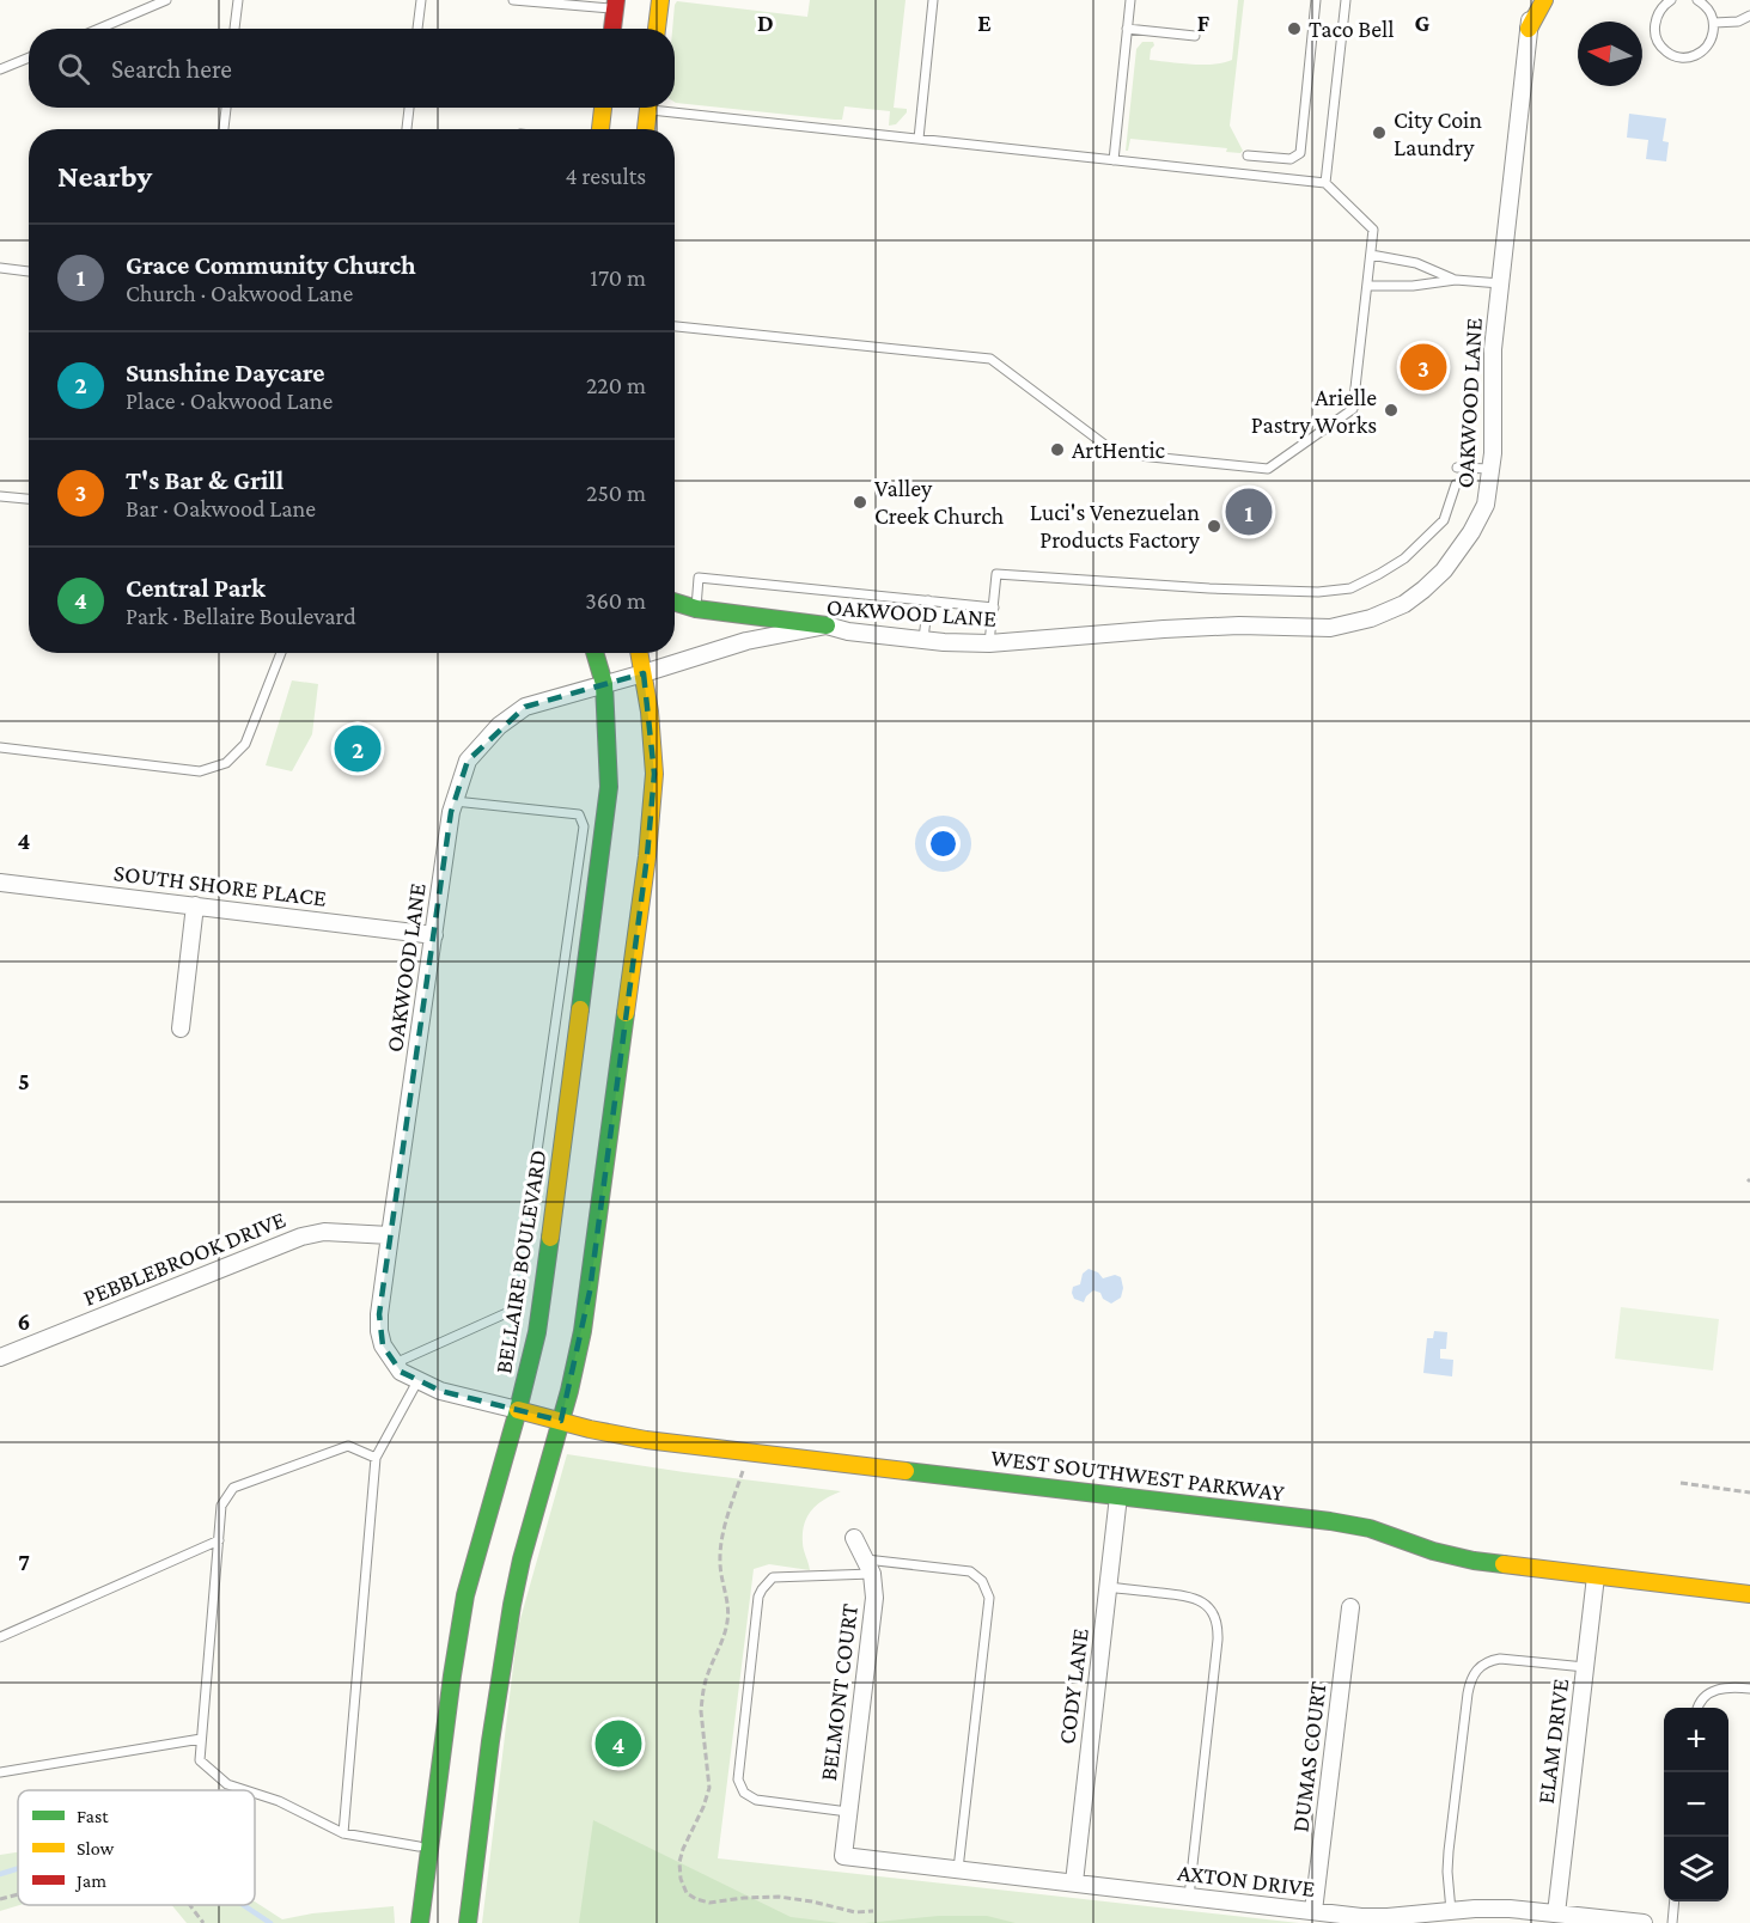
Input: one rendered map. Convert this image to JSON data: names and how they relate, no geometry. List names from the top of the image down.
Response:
{
  "streets": {
    "main road": ["BELLAIRE BOULEVARD", "WEST SOUTHWEST PARKWAY"],
    "street": [
      "OAKWOOD LANE",
      "SOUTH SHORE PLACE",
      "PEBBLEBROOK DRIVE",
      "CODY LANE",
      "BELMONT COURT",
      "ELAM DRIVE",
      "DUMAS COURT",
      "AXTON DRIVE"
    ]
  },
  "crossings": [
    ["OAKWOOD LANE", "SOUTH SHORE PLACE"],
    ["OAKWOOD LANE", "PEBBLEBROOK DRIVE"],
    ["OAKWOOD LANE", "BELLAIRE BOULEVARD"],
    ["OAKWOOD LANE", "WEST SOUTHWEST PARKWAY"],
    ["BELLAIRE BOULEVARD", "WEST SOUTHWEST PARKWAY"],
    ["WEST SOUTHWEST PARKWAY", "CODY LANE"],
    ["WEST SOUTHWEST PARKWAY", "ELAM DRIVE"],
    ["CODY LANE", "AXTON DRIVE"],
    ["BELMONT COURT", "AXTON DRIVE"],
    ["ELAM DRIVE", "AXTON DRIVE"],
    ["DUMAS COURT", "AXTON DRIVE"]
  ],
  "places": [
    "Taco Bell",
    "City Coin Laundry",
    "Arielle Pastry Works",
    "ArtHentic",
    "Valley Creek Church",
    "Luci's Venezuelan Products Factory"
  ],
  "legend": ["Fast", "Slow", "Jam"],
  "north": "left",
  "page": {
    "search": "Search here",
    "heading": ["Nearby", "4 results"],
    "list": [
      {
        "mark": "1",
        "name": "Grace Community Church",
        "note": "Church · Oakwood Lane",
        "value": "170 m"
      },
      {
        "mark": "2",
        "name": "Sunshine Daycare",
        "note": "Place · Oakwood Lane",
        "value": "220 m"
      },
      {
        "mark": "3",
        "name": "T's Bar & Grill",
        "note": "Bar · Oakwood Lane",
        "value": "250 m"
      },
      {
        "mark": "4",
        "name": "Central Park",
        "note": "Park · Bellaire Boulevard",
        "value": "360 m"
      }
    ],
    "pins": [
      "3",
      "1",
      "2",
      "4"
    ],
    "map_buttons": ["+", "−"]
  },
  "grid": {
    "columns": [
      "D",
      "E",
      "F",
      "G"
    ],
    "rows": [
      "4",
      "5",
      "6",
      "7"
    ]
  }
}
